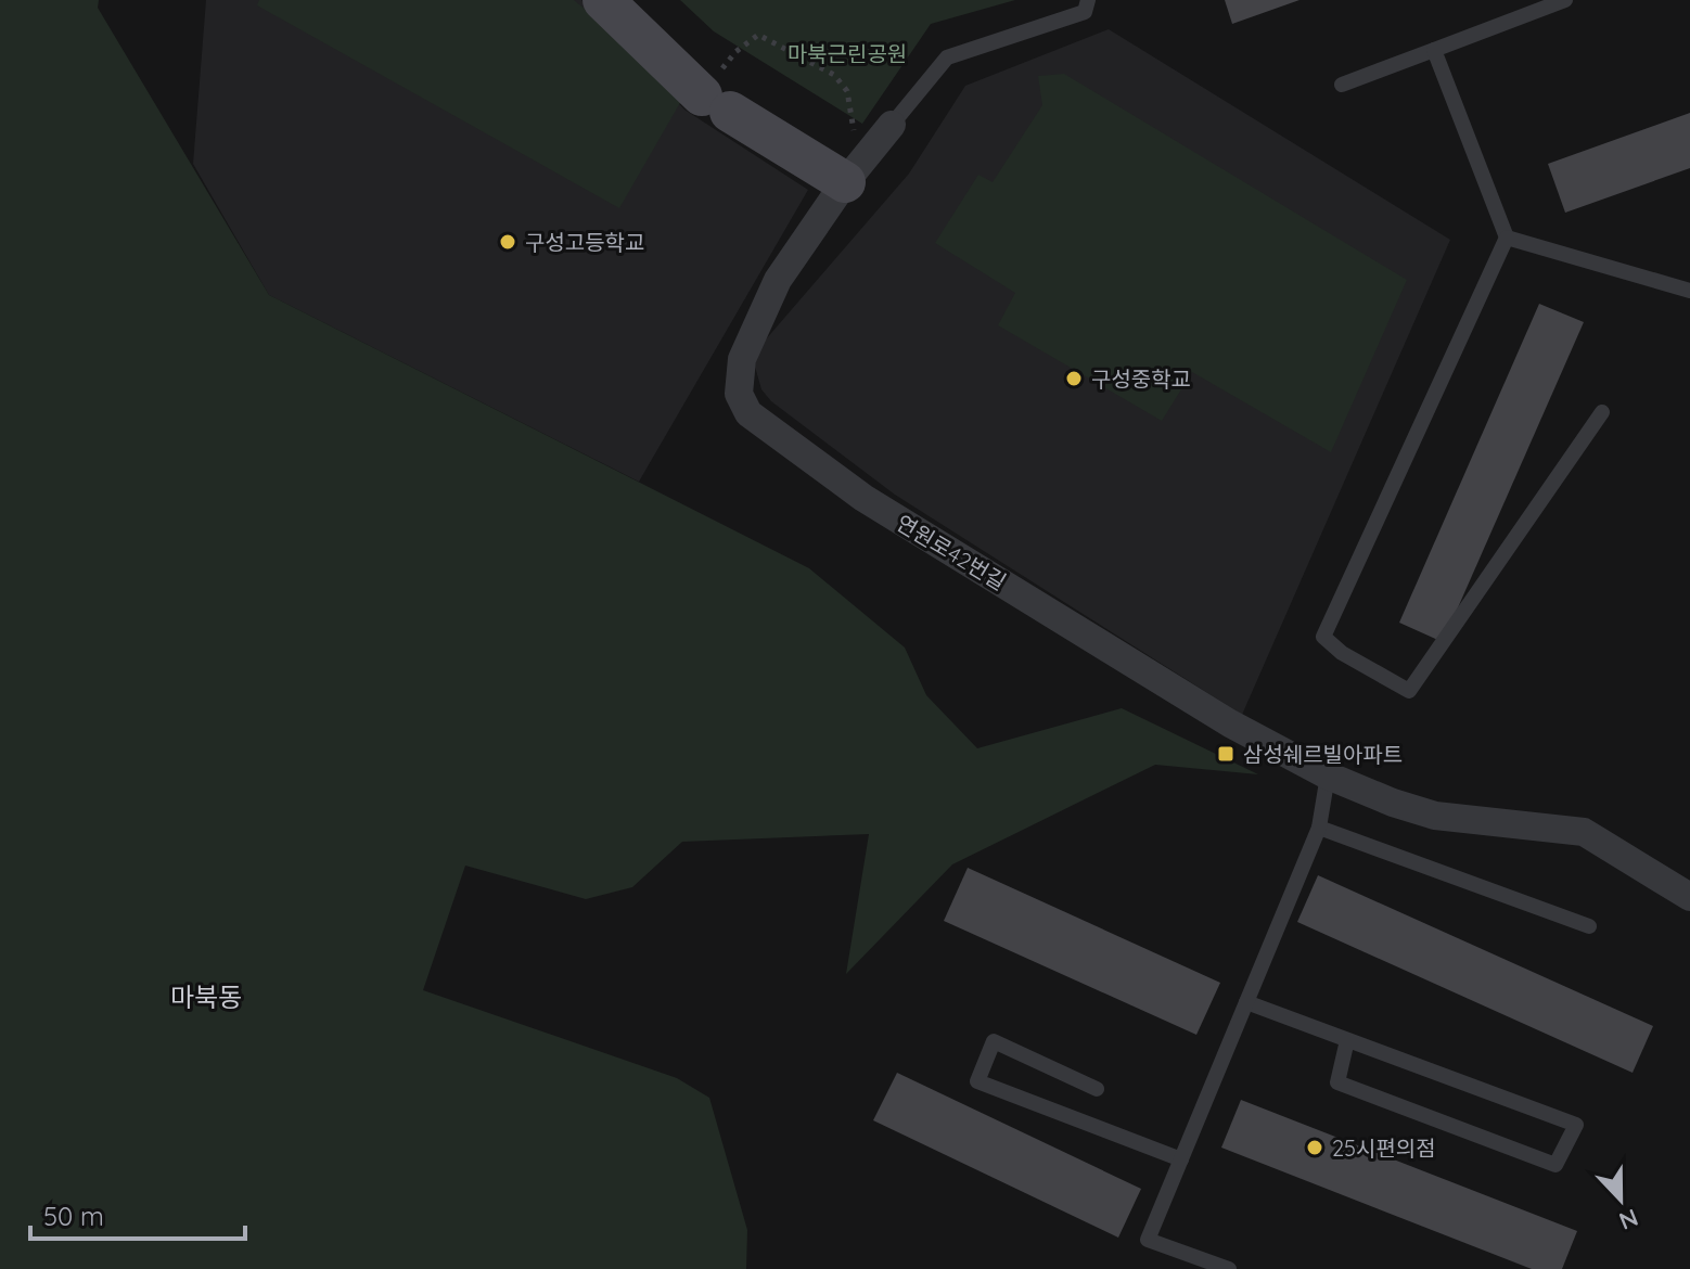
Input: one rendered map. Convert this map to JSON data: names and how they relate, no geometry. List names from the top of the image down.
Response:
{
  "streets": {
    "street": ["연원로42번길"]
  },
  "districts": ["마북동"],
  "parks": ["마북근린공원"],
  "places": {
    "other": ["구성고등학교", "구성중학교", "25시편의점"],
    "transit": ["삼성쉐르빌아파트"]
  },
  "scale_bar": "50 m",
  "north": "bottom"
}
